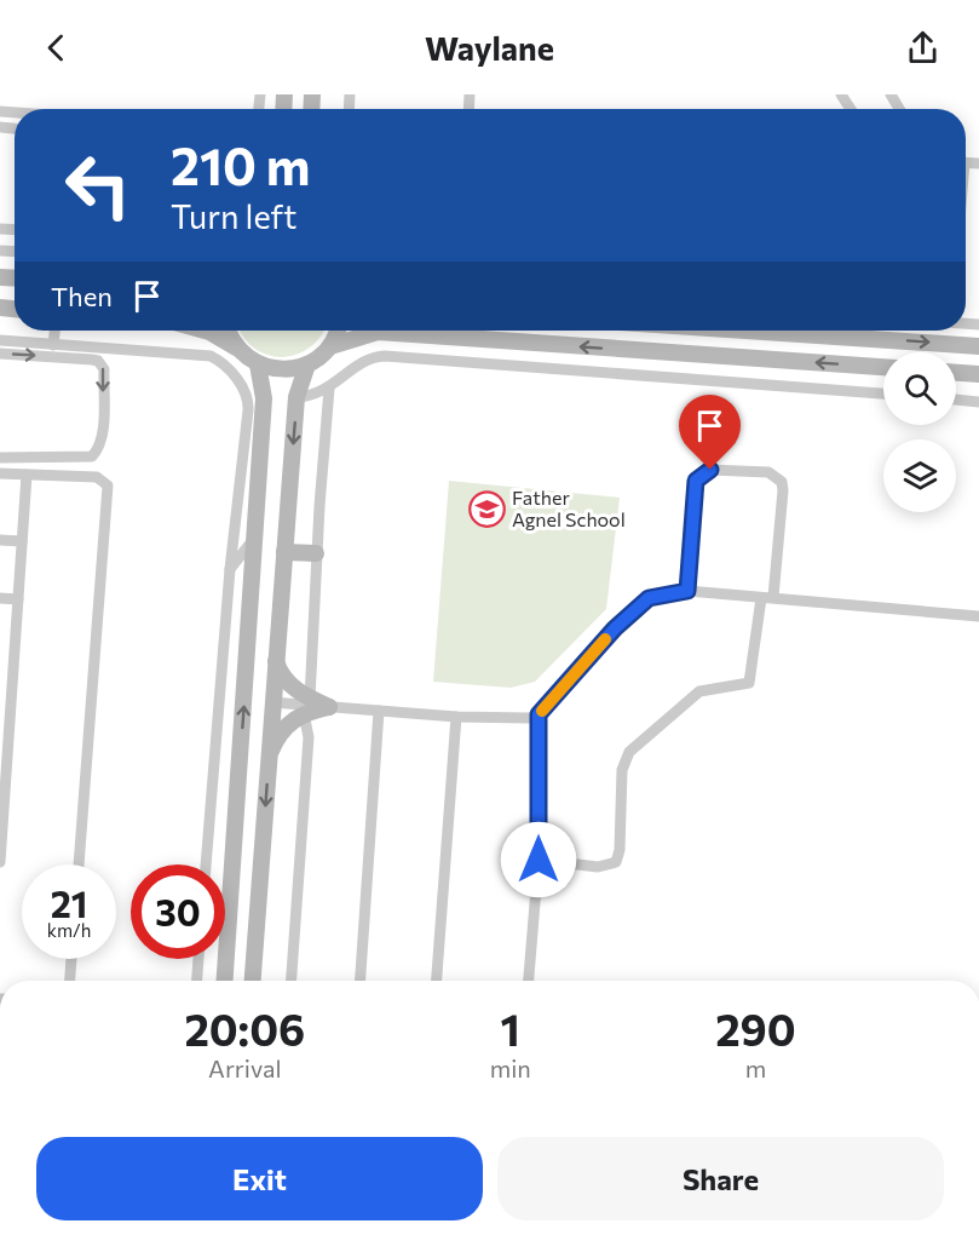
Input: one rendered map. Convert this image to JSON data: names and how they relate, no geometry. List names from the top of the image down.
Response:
{
  "places": {
    "school or university": ["Father Agnel School"]
  },
  "page": {
    "header": "Waylane",
    "turn": ["210 m", "Turn left"],
    "then": "Then",
    "speed": "21 km/h",
    "limit": "30",
    "eta": [
      "20:06",
      "Arrival",
      "1",
      "min",
      "290",
      "m"
    ],
    "buttons": ["Exit", "Share"]
  }
}
